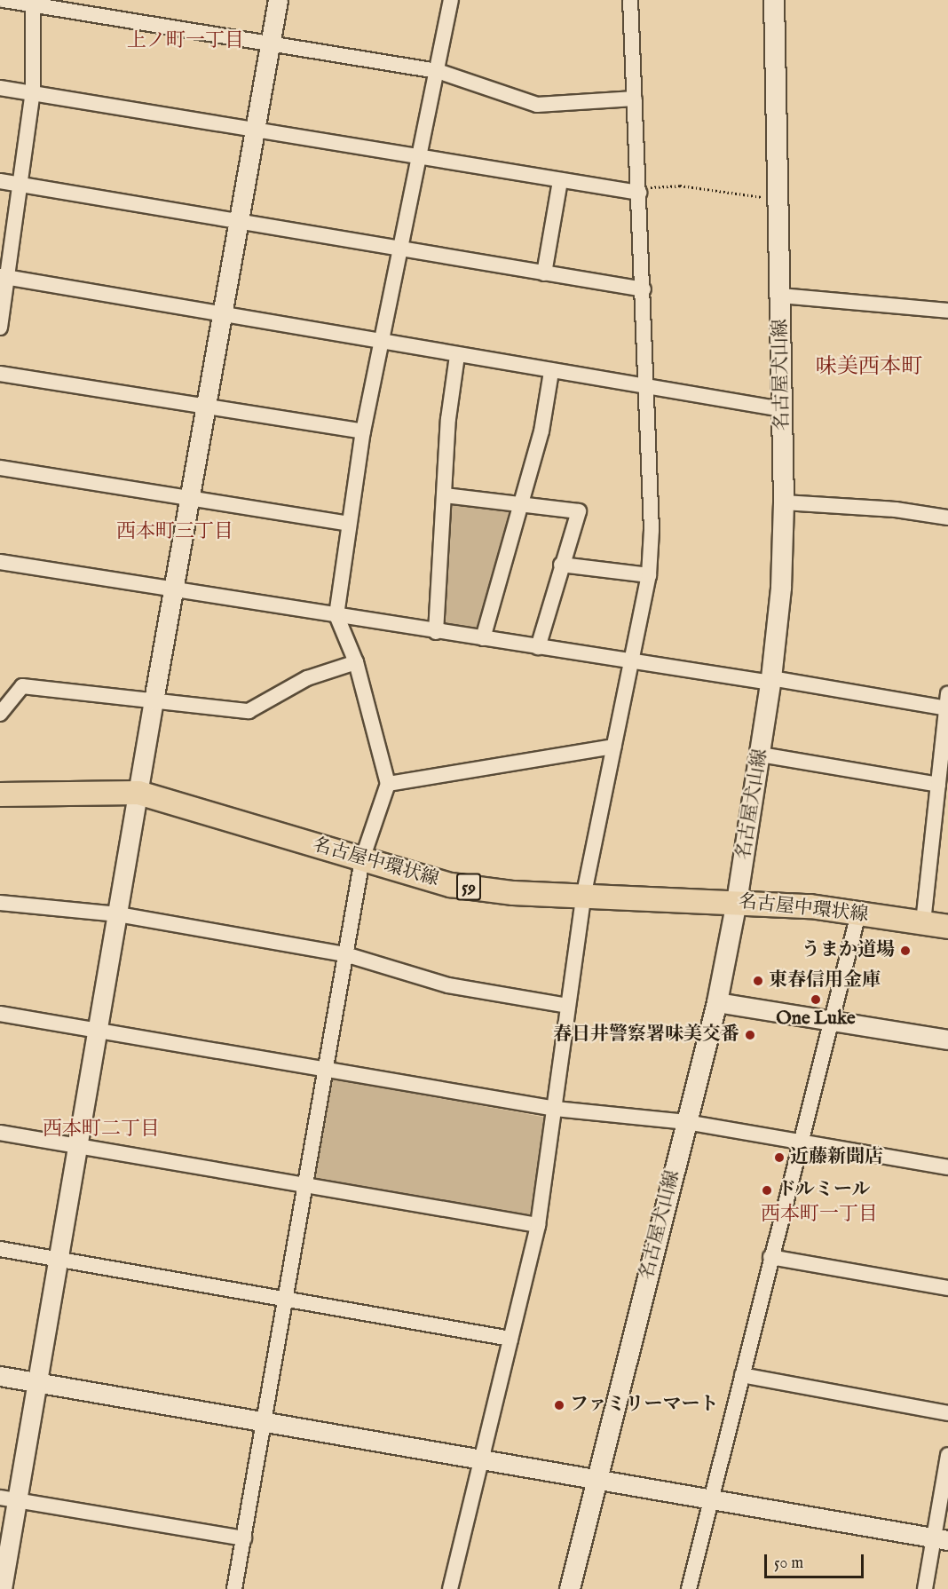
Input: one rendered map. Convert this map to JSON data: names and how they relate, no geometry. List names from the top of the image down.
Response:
{
  "streets": {
    "main road": ["名古屋犬山線", "名古屋中環状線", "59"]
  },
  "crossings": [
    ["名古屋犬山線", "名古屋中環状線"]
  ],
  "districts": [
    "上ノ町一丁目",
    "味美西本町",
    "西本町三丁目",
    "西本町二丁目",
    "西本町一丁目"
  ],
  "places": [
    "うまか道場",
    "東春信用金庫",
    "One Luke",
    "春日井警察署味美交番",
    "近藤新聞店",
    "ドルミール",
    "ファミリーマート"
  ],
  "scale_bar": "50 m"
}
